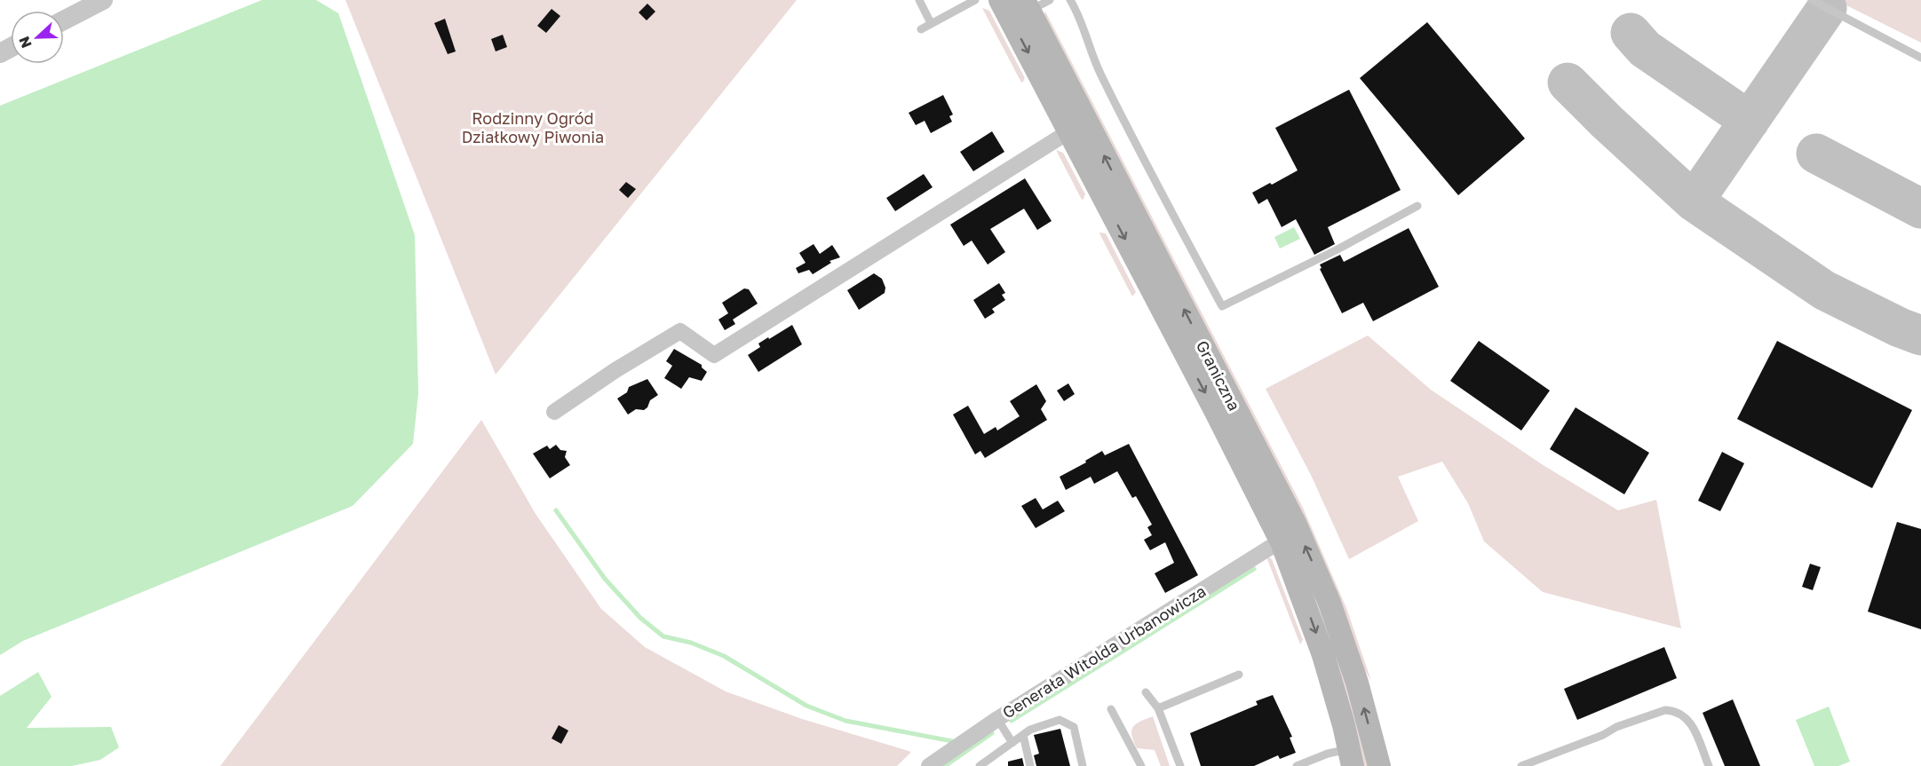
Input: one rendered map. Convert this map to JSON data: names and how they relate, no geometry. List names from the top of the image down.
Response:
{
  "streets": {
    "main road": ["Graniczna"],
    "street": ["Generała Witolda Urbanowicza"]
  },
  "crossings": [
    ["Graniczna", "Generała Witolda Urbanowicza"]
  ],
  "parks": ["Rodzinny Ogród Działkowy Piwonia"],
  "north": "left"
}
